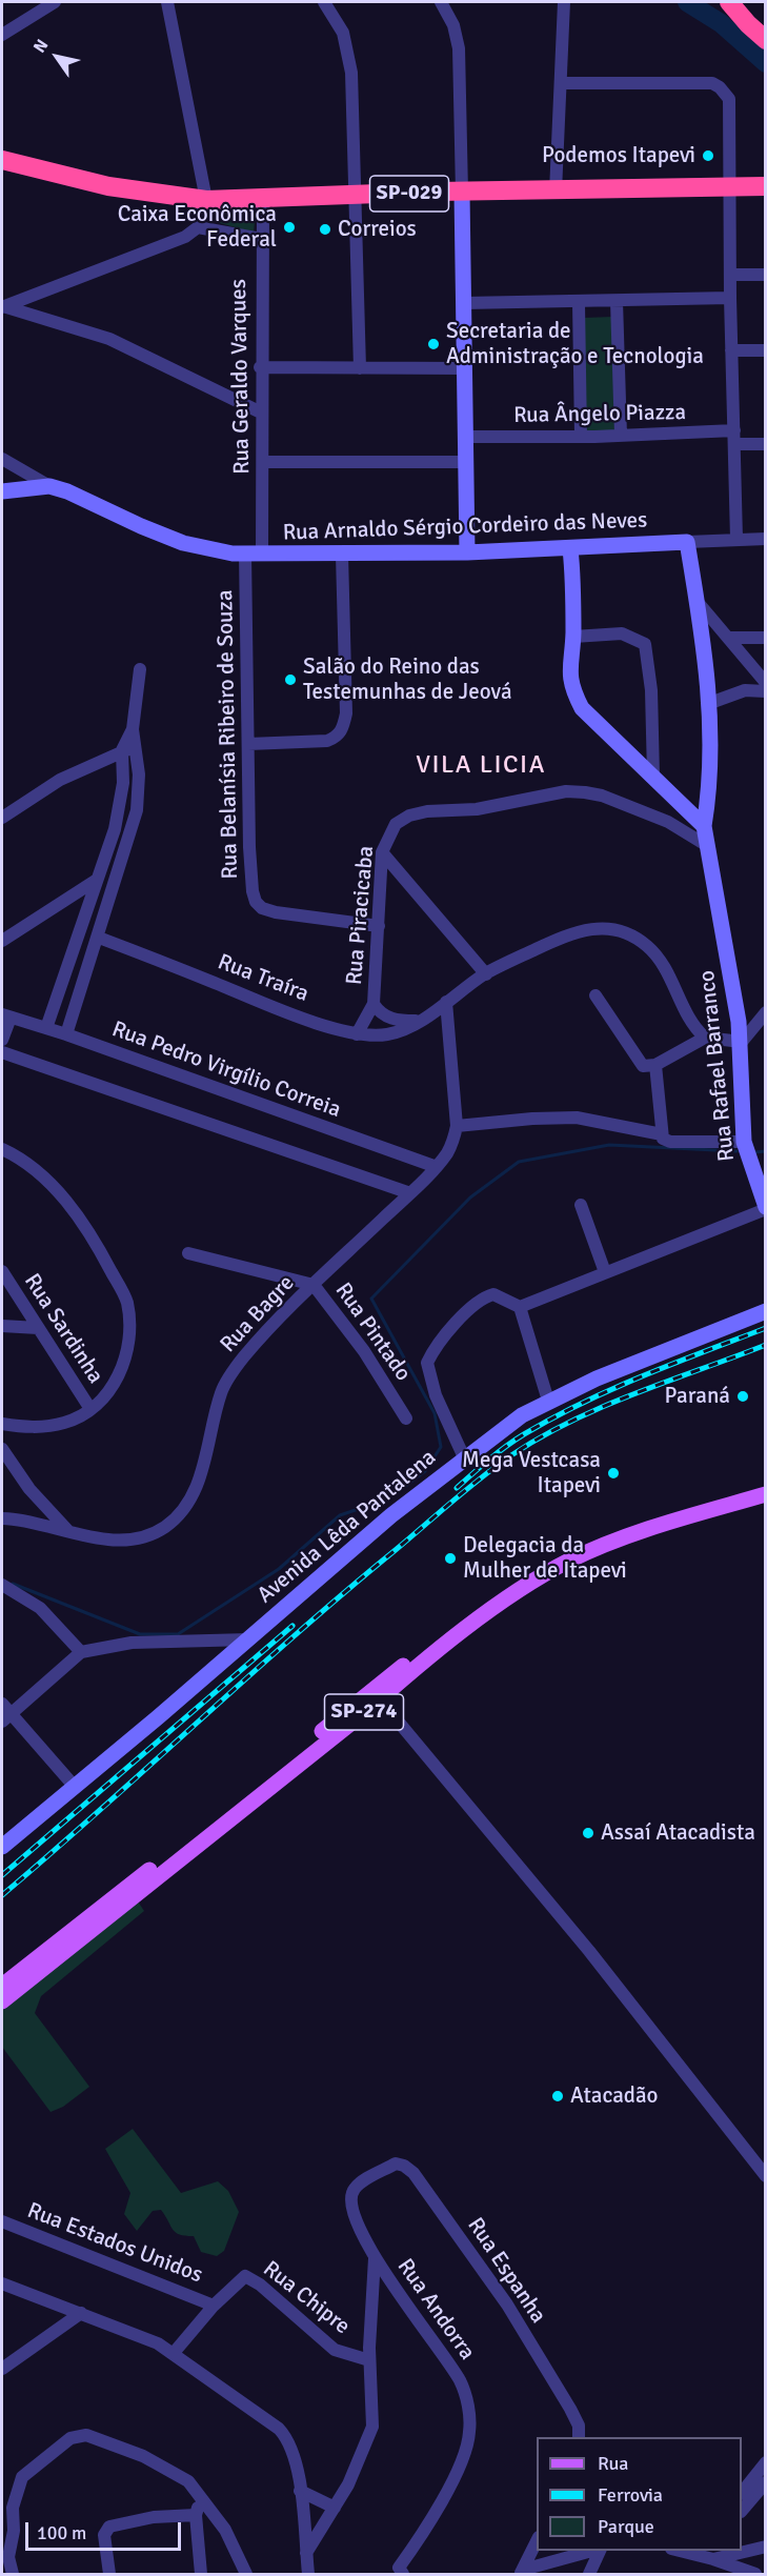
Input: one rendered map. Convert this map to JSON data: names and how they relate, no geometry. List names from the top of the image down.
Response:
{
  "streets": {
    "highway": ["SP-029"],
    "main road": ["SP-274"],
    "street": [
      "Rua Geraldo Varques",
      "Rua Ângelo Piazza",
      "Rua Arnaldo Sérgio Cordeiro das Neves",
      "Rua Belanísia Ribeiro de Souza",
      "Rua Piracicaba",
      "Rua Traíra",
      "Rua Rafael Barranco",
      "Rua Pedro Virgílio Correia",
      "Rua Bagre",
      "Rua Sardinha",
      "Rua Pintado",
      "Avenida Lêda Pantalena",
      "Rua Estados Unidos",
      "Rua Espanha",
      "Rua Chipre",
      "Rua Andorra"
    ]
  },
  "crossings": [
    ["SP-029", "Rua Geraldo Varques"],
    ["Rua Geraldo Varques", "Rua Arnaldo Sérgio Cordeiro das Neves"],
    ["Rua Arnaldo Sérgio Cordeiro das Neves", "Rua Belanísia Ribeiro de Souza"],
    ["Rua Arnaldo Sérgio Cordeiro das Neves", "Rua Rafael Barranco"],
    ["Rua Belanísia Ribeiro de Souza", "Rua Piracicaba"],
    ["Rua Piracicaba", "Rua Traíra"],
    ["Rua Piracicaba", "Rua Rafael Barranco"],
    ["Rua Traíra", "Rua Bagre"],
    ["Rua Pedro Virgílio Correia", "Rua Bagre"],
    ["Rua Bagre", "Rua Pintado"],
    ["Rua Estados Unidos", "Rua Chipre"],
    ["Rua Espanha", "Rua Andorra"]
  ],
  "districts": ["VILA LICIA"],
  "places": [
    "Podemos Itapevi",
    "Caixa Econômica Federal",
    "Correios",
    "Secretaria de Administração e Tecnologia",
    "Salão do Reino das Testemunhas de Jeová",
    "Paraná",
    "Mega Vestcasa Itapevi",
    "Delegacia da Mulher de Itapevi",
    "Assaí Atacadista",
    "Atacadão"
  ],
  "legend": ["Rua", "Ferrovia", "Parque"],
  "scale_bar": "100 m",
  "north": "top left"
}
